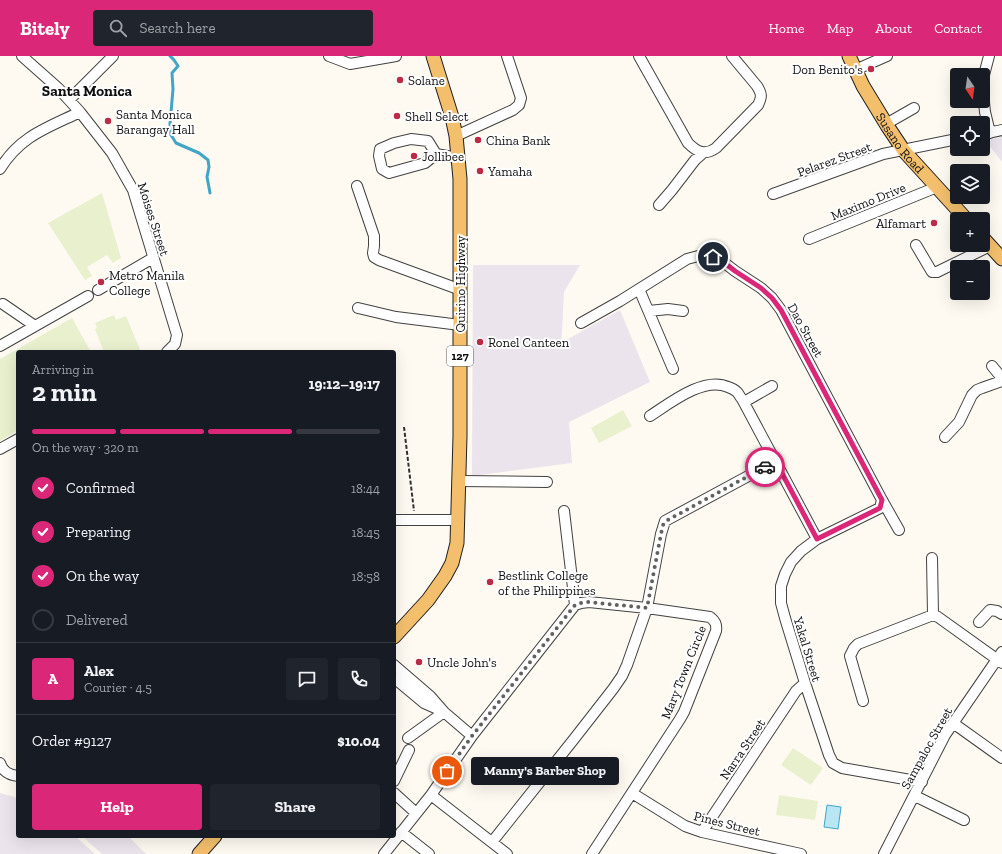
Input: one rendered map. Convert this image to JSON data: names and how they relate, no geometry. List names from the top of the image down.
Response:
{
  "streets": {
    "main road": ["Susano Road", "Quirino Highway", "127"],
    "street": [
      "Pelarez Street",
      "Maximo Drive",
      "Moises Street",
      "Dao Street",
      "Yakal Street",
      "Mary Town Circle",
      "Sampaloc Street",
      "Narra Street",
      "Pines Street"
    ]
  },
  "crossings": [
    ["Susano Road", "Pelarez Street"],
    ["Susano Road", "Maximo Drive"],
    ["Dao Street", "Yakal Street"],
    ["Yakal Street", "Sampaloc Street"],
    ["Yakal Street", "Narra Street"],
    ["Mary Town Circle", "Pines Street"],
    ["Narra Street", "Pines Street"]
  ],
  "districts": ["Santa Monica"],
  "places": [
    "Don Benito's",
    "Solane",
    "Shell Select",
    "Santa Monica Barangay Hall",
    "China Bank",
    "Jollibee",
    "Yamaha",
    "Alfamart",
    "Metro Manila College",
    "Ronel Canteen",
    "Bestlink College of the Philippines",
    "Uncle John's",
    "Manny's Barber Shop"
  ],
  "north": "bottom",
  "page": {
    "header": "Bitely",
    "search": "Search here",
    "nav": [
      "Home",
      "Map",
      "About",
      "Contact"
    ],
    "map_buttons": ["+", "−"],
    "heading": ["2 min", "Arriving in", "19:12–19:17"],
    "panel": [
      "Alex",
      "Courier · 4.5",
      "Order #9127",
      "$10.04"
    ],
    "bar": "On the way · 320 m",
    "list": [
      ["Confirmed", "18:44"],
      ["Preparing", "18:45"],
      ["On the way", "18:58"],
      "Delivered"
    ],
    "round": "A",
    "bubble": "Manny's Barber Shop",
    "buttons": ["Help", "Share"]
  }
}
